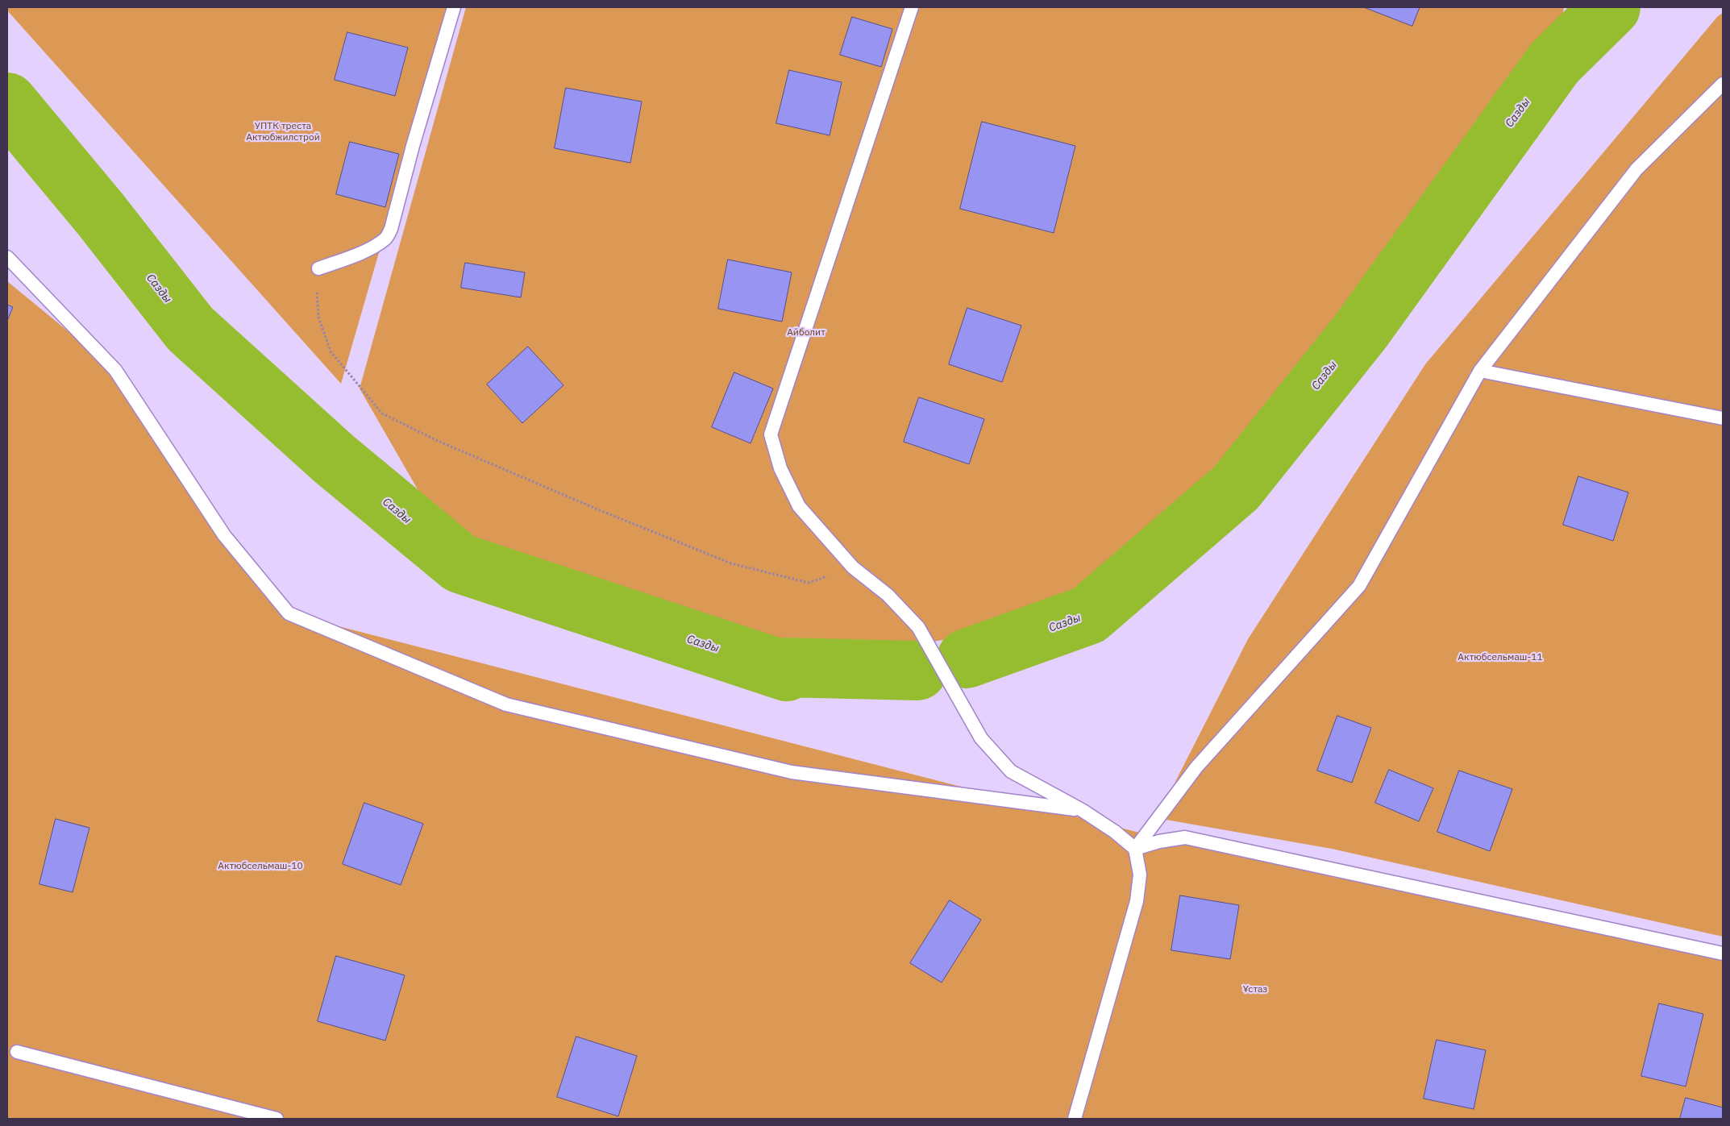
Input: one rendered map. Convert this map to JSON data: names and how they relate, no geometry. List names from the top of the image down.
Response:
{
  "water": ["Сазды"],
  "parks": [
    "УПТК треста Актюбжилстрой",
    "Айболит",
    "Актюбсельмаш-11",
    "Актюбсельмаш-10",
    "Ұстаз"
  ]
}
